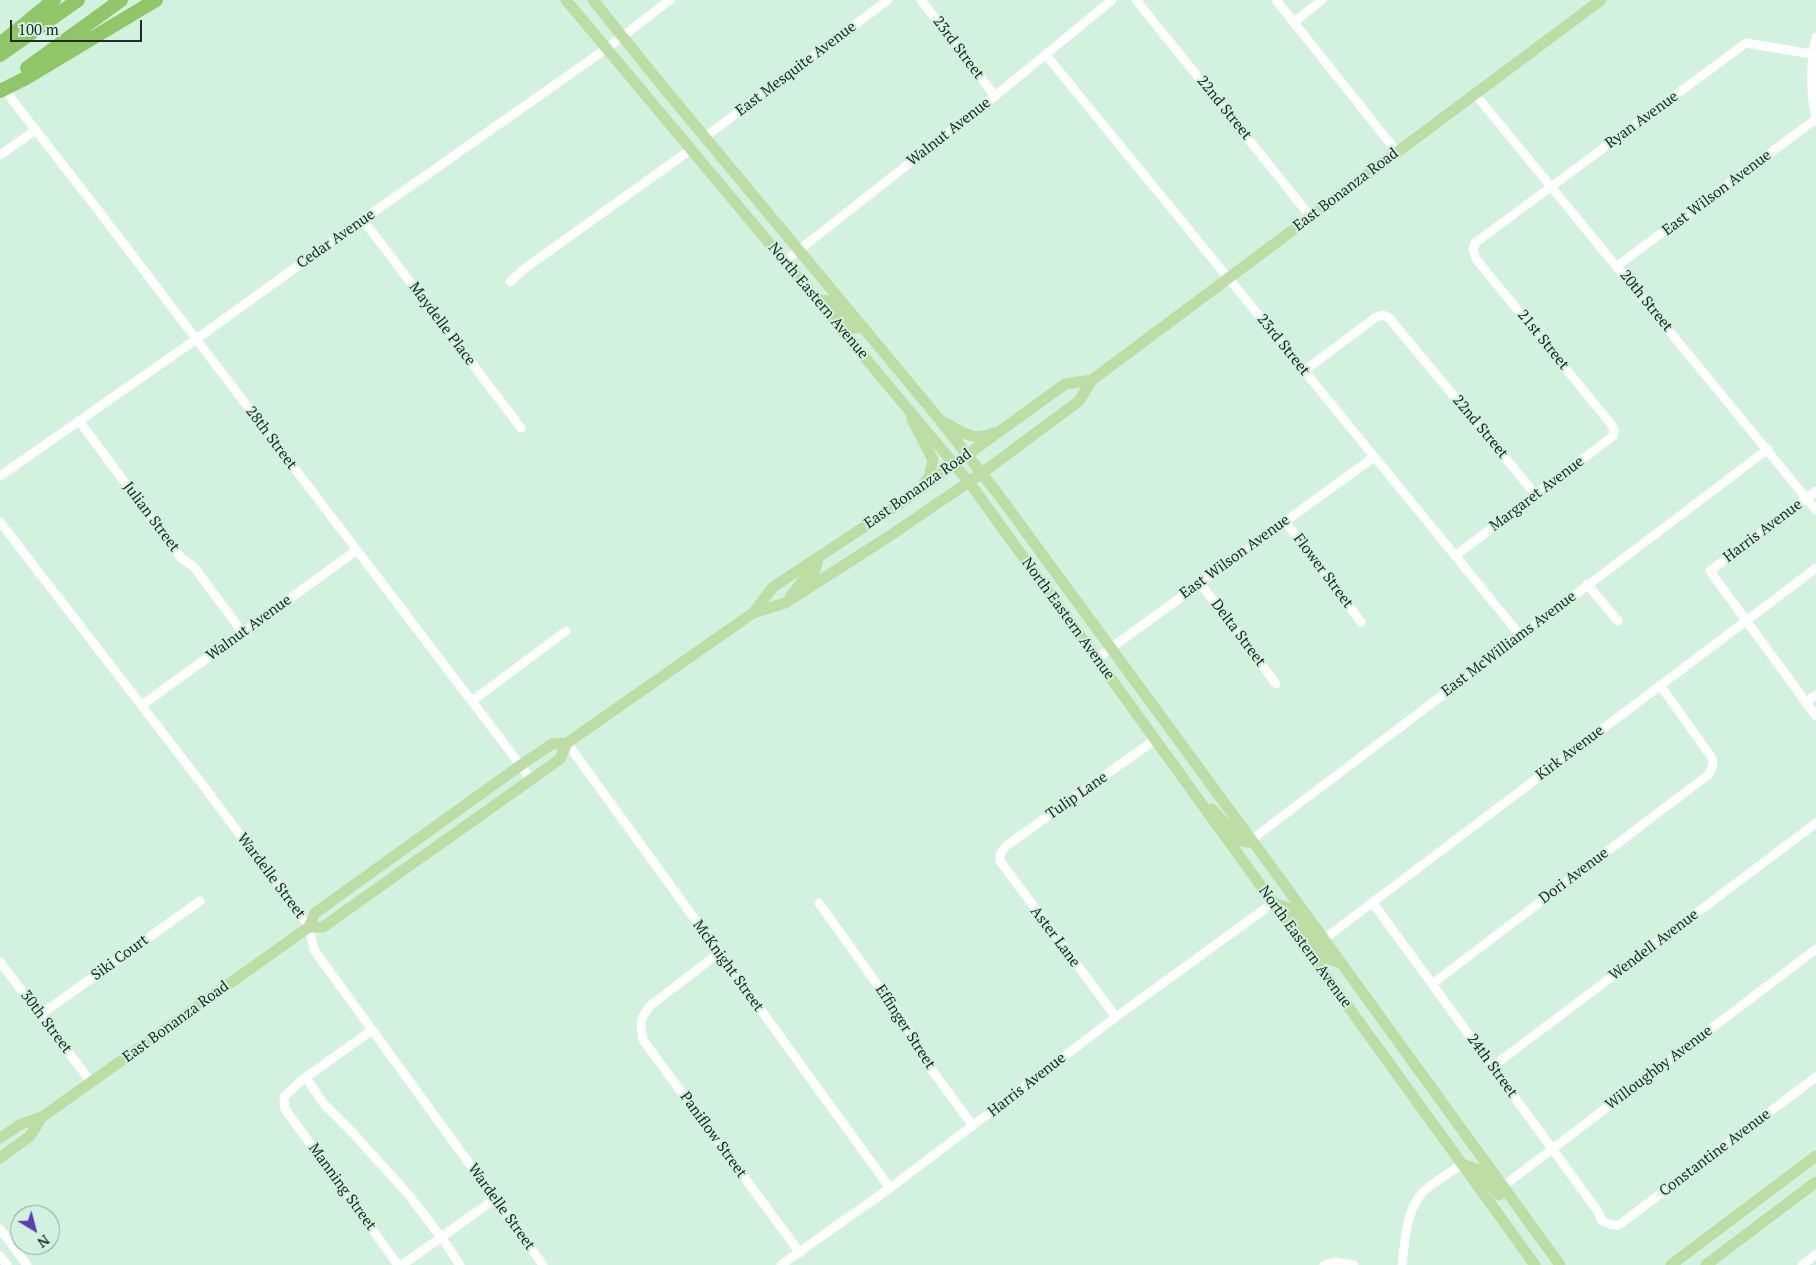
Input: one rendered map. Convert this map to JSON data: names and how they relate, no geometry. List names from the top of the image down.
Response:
{
  "streets": {
    "main road": ["East Bonanza Road", "North Eastern Avenue"],
    "street": [
      "23rd Street",
      "East Mesquite Avenue",
      "22nd Street",
      "Ryan Avenue",
      "Walnut Avenue",
      "East Wilson Avenue",
      "Cedar Avenue",
      "20th Street",
      "Maydelle Place",
      "21st Street",
      "28th Street",
      "Margaret Avenue",
      "Julian Street",
      "Harris Avenue",
      "Flower Street",
      "Delta Street",
      "East McWilliams Avenue",
      "Kirk Avenue",
      "Tulip Lane",
      "Wardelle Street",
      "Dori Avenue",
      "Aster Lane",
      "Wendell Avenue",
      "Siki Court",
      "McKnight Street",
      "30th Street",
      "Effinger Street",
      "24th Street",
      "Willoughby Avenue",
      "Paniflow Street",
      "Constantine Avenue",
      "Manning Street"
    ]
  },
  "crossings": [
    ["23rd Street", "22nd Street"],
    ["23rd Street", "Walnut Avenue"],
    ["23rd Street", "East Bonanza Road"],
    ["23rd Street", "East Wilson Avenue"],
    ["23rd Street", "Margaret Avenue"],
    ["23rd Street", "East McWilliams Avenue"],
    ["East Mesquite Avenue", "North Eastern Avenue"],
    ["22nd Street", "East Bonanza Road"],
    ["22nd Street", "Margaret Avenue"],
    ["Ryan Avenue", "20th Street"],
    ["Ryan Avenue", "21st Street"],
    ["Walnut Avenue", "North Eastern Avenue"],
    ["Walnut Avenue", "28th Street"],
    ["Walnut Avenue", "Julian Street"],
    ["Walnut Avenue", "Wardelle Street"],
    ["East Bonanza Road", "North Eastern Avenue"],
    ["East Bonanza Road", "20th Street"],
    ["East Bonanza Road", "28th Street"],
    ["East Bonanza Road", "Wardelle Street"],
    ["East Bonanza Road", "McKnight Street"],
    ["East Bonanza Road", "30th Street"],
    ["East Wilson Avenue", "North Eastern Avenue"],
    ["East Wilson Avenue", "20th Street"],
    ["East Wilson Avenue", "Flower Street"],
    ["East Wilson Avenue", "Delta Street"],
    ["Cedar Avenue", "North Eastern Avenue"],
    ["Cedar Avenue", "Maydelle Place"],
    ["Cedar Avenue", "28th Street"],
    ["Cedar Avenue", "Julian Street"],
    ["North Eastern Avenue", "Harris Avenue"],
    ["North Eastern Avenue", "East McWilliams Avenue"],
    ["North Eastern Avenue", "Kirk Avenue"],
    ["North Eastern Avenue", "Tulip Lane"],
    ["North Eastern Avenue", "Willoughby Avenue"],
    ["20th Street", "Harris Avenue"],
    ["20th Street", "East McWilliams Avenue"],
    ["21st Street", "Margaret Avenue"],
    ["Harris Avenue", "Kirk Avenue"],
    ["Harris Avenue", "Aster Lane"],
    ["Harris Avenue", "McKnight Street"],
    ["Harris Avenue", "Effinger Street"],
    ["Harris Avenue", "Paniflow Street"],
    ["Kirk Avenue", "Dori Avenue"],
    ["Kirk Avenue", "24th Street"],
    ["Tulip Lane", "Aster Lane"],
    ["Dori Avenue", "24th Street"],
    ["Wendell Avenue", "24th Street"],
    ["Siki Court", "30th Street"],
    ["McKnight Street", "Paniflow Street"],
    ["24th Street", "Willoughby Avenue"],
    ["24th Street", "Constantine Avenue"]
  ],
  "scale_bar": "100 m",
  "north": "bottom right"
}
